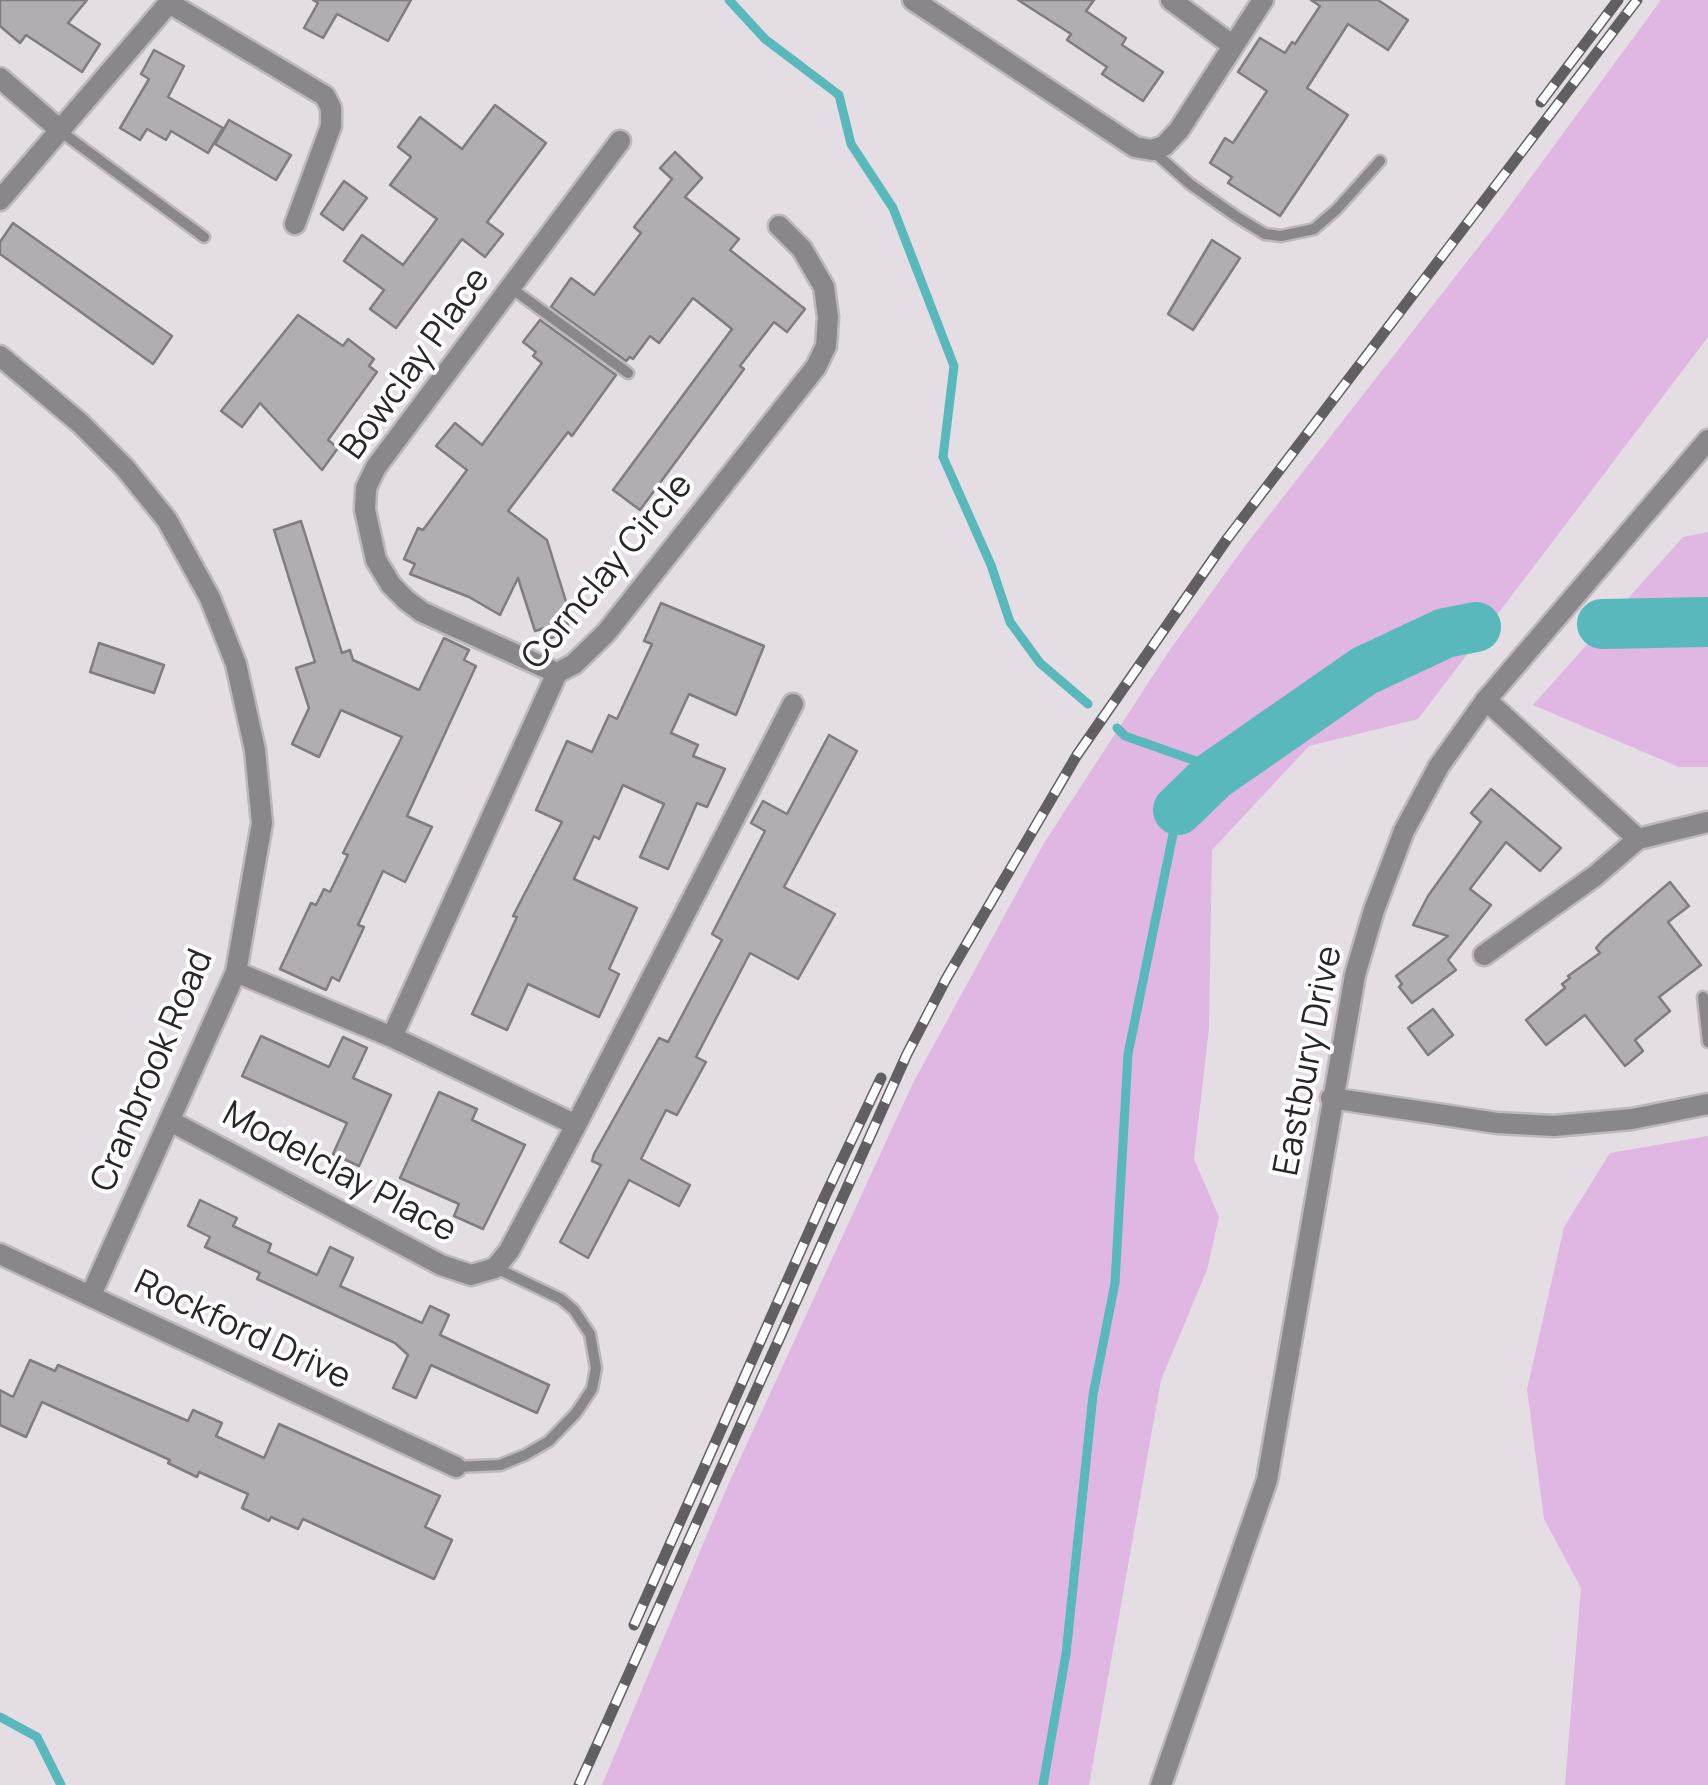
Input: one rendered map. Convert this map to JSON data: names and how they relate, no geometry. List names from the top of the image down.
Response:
{
  "streets": {
    "street": [
      "Bowclay Place",
      "Cornclay Circle",
      "Eastbury Drive",
      "Cranbrook Road",
      "Modelclay Place",
      "Rockford Drive"
    ]
  },
  "crossings": [
    ["Bowclay Place", "Cornclay Circle"],
    ["Cranbrook Road", "Modelclay Place"],
    ["Cranbrook Road", "Rockford Drive"]
  ]
}
